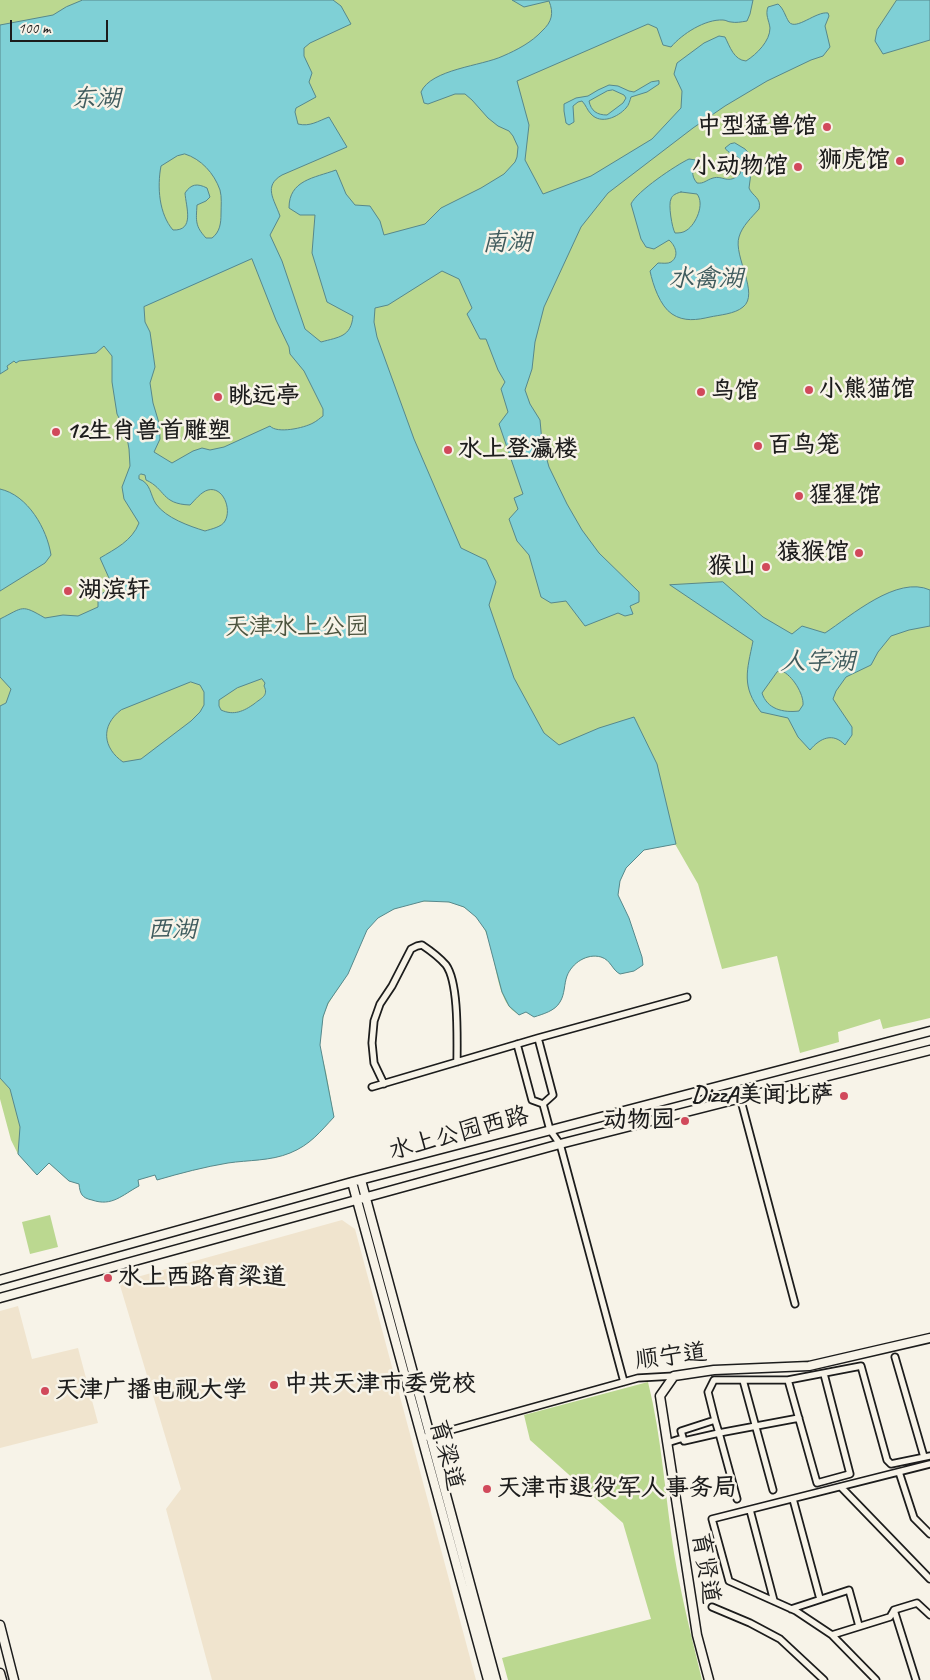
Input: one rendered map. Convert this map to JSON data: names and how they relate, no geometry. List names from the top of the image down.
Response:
{
  "streets": {
    "main road": [
      "水上公园西路",
      "顺宁道",
      "育梁道",
      "育贤道"
    ]
  },
  "crossings": [
    ["水上公园西路", "育梁道"],
    ["顺宁道", "育梁道"],
    ["顺宁道", "育贤道"]
  ],
  "water": [
    "东湖",
    "南湖",
    "水禽湖",
    "人字湖",
    "西湖"
  ],
  "parks": ["天津水上公园"],
  "places": [
    "中型猛兽馆",
    "狮虎馆",
    "小动物馆",
    "小熊猫馆",
    "鸟馆",
    "眺远亭",
    "12生肖兽首雕塑",
    "百鸟笼",
    "水上登瀛楼",
    "猩猩馆",
    "猿猴馆",
    "猴山",
    "湖滨轩",
    "DizzA美闻比萨",
    "动物园",
    "水上西路育梁道",
    "中共天津市委党校",
    "天津广播电视大学",
    "天津市退役军人事务局"
  ],
  "scale_bar": "100 m"
}
